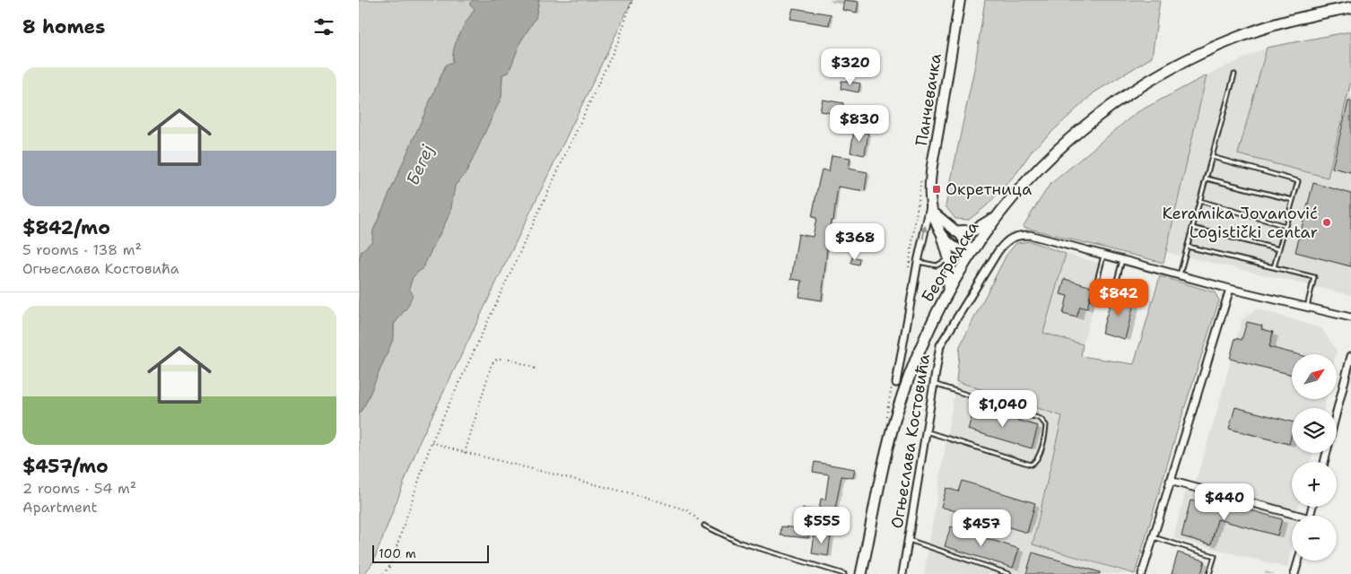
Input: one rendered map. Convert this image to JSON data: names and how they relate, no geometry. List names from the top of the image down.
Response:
{
  "streets": {
    "main road": ["Београдска"],
    "street": ["Панчевачка", "Огњеслава Костовића"]
  },
  "water": ["Бегеј"],
  "places": {
    "transit": ["Окретница"],
    "other": ["Keramika Jovanović Logistički centar"]
  },
  "scale_bar": "100 m",
  "north": "top right",
  "page": {
    "heading": "8 homes",
    "price": [
      "$320",
      "$830",
      "$368",
      "$842",
      "$1,040",
      "$440",
      "$555",
      "$457"
    ],
    "list": [
      {
        "name": "$842/mo",
        "note": "5 rooms · 138 m² · Огњеслава Костовића"
      },
      {
        "name": "$457/mo",
        "note": "2 rooms · 54 m² · Apartment"
      }
    ],
    "map_buttons": ["+", "−"],
    "scale": "100 m"
  }
}
